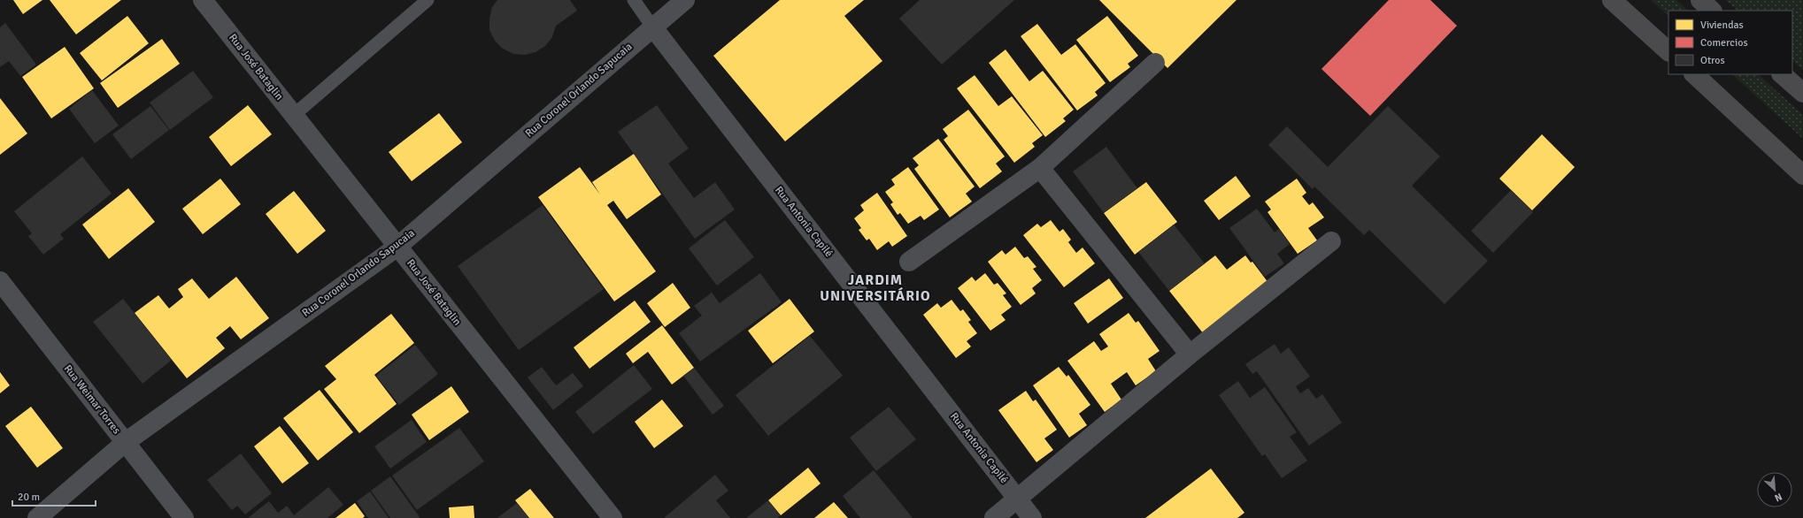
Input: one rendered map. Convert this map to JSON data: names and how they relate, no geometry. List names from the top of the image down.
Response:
{
  "streets": {
    "street": [
      "Rua José Bataglin",
      "Rua Coronel Orlando Sapucaia",
      "Rua Antonia Capilé",
      "Rua Weimar Torres"
    ]
  },
  "crossings": [
    ["Rua José Bataglin", "Rua Coronel Orlando Sapucaia"],
    ["Rua Coronel Orlando Sapucaia", "Rua Antonia Capilé"],
    ["Rua Coronel Orlando Sapucaia", "Rua Weimar Torres"]
  ],
  "districts": ["JARDIM UNIVERSITÁRIO"],
  "legend": ["Viviendas", "Comercios", "Otros"],
  "scale_bar": "20 m",
  "north": "bottom right"
}
